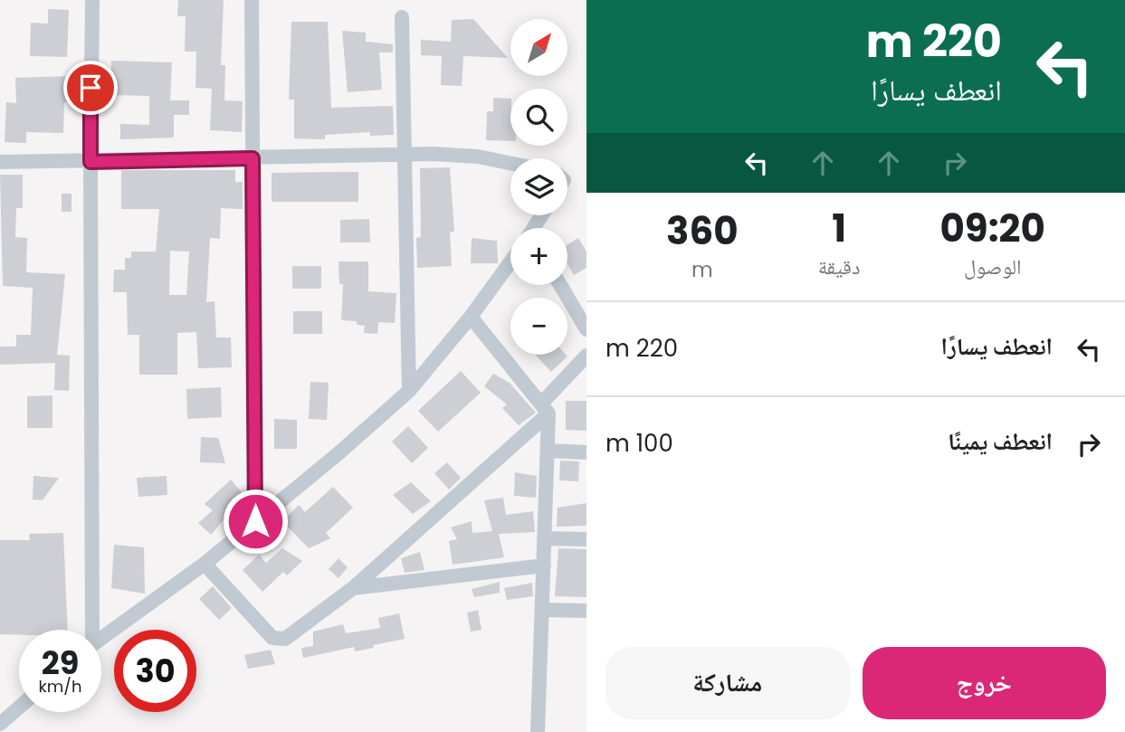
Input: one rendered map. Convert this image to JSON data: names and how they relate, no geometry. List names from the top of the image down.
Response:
{
  "north": "top right",
  "page": {
    "turn": ["220 m", "انعطف يسارًا"],
    "map_buttons": ["+", "−"],
    "eta": [
      "09:20",
      "الوصول",
      "1",
      "دقيقة",
      "360",
      "m"
    ],
    "list": [
      {
        "name": "انعطف يسارًا",
        "value": "220 m"
      },
      {
        "name": "انعطف يمينًا",
        "value": "100 m"
      }
    ],
    "speed": "29 km/h",
    "limit": "30",
    "buttons": ["خروج", "مشاركة"]
  }
}
